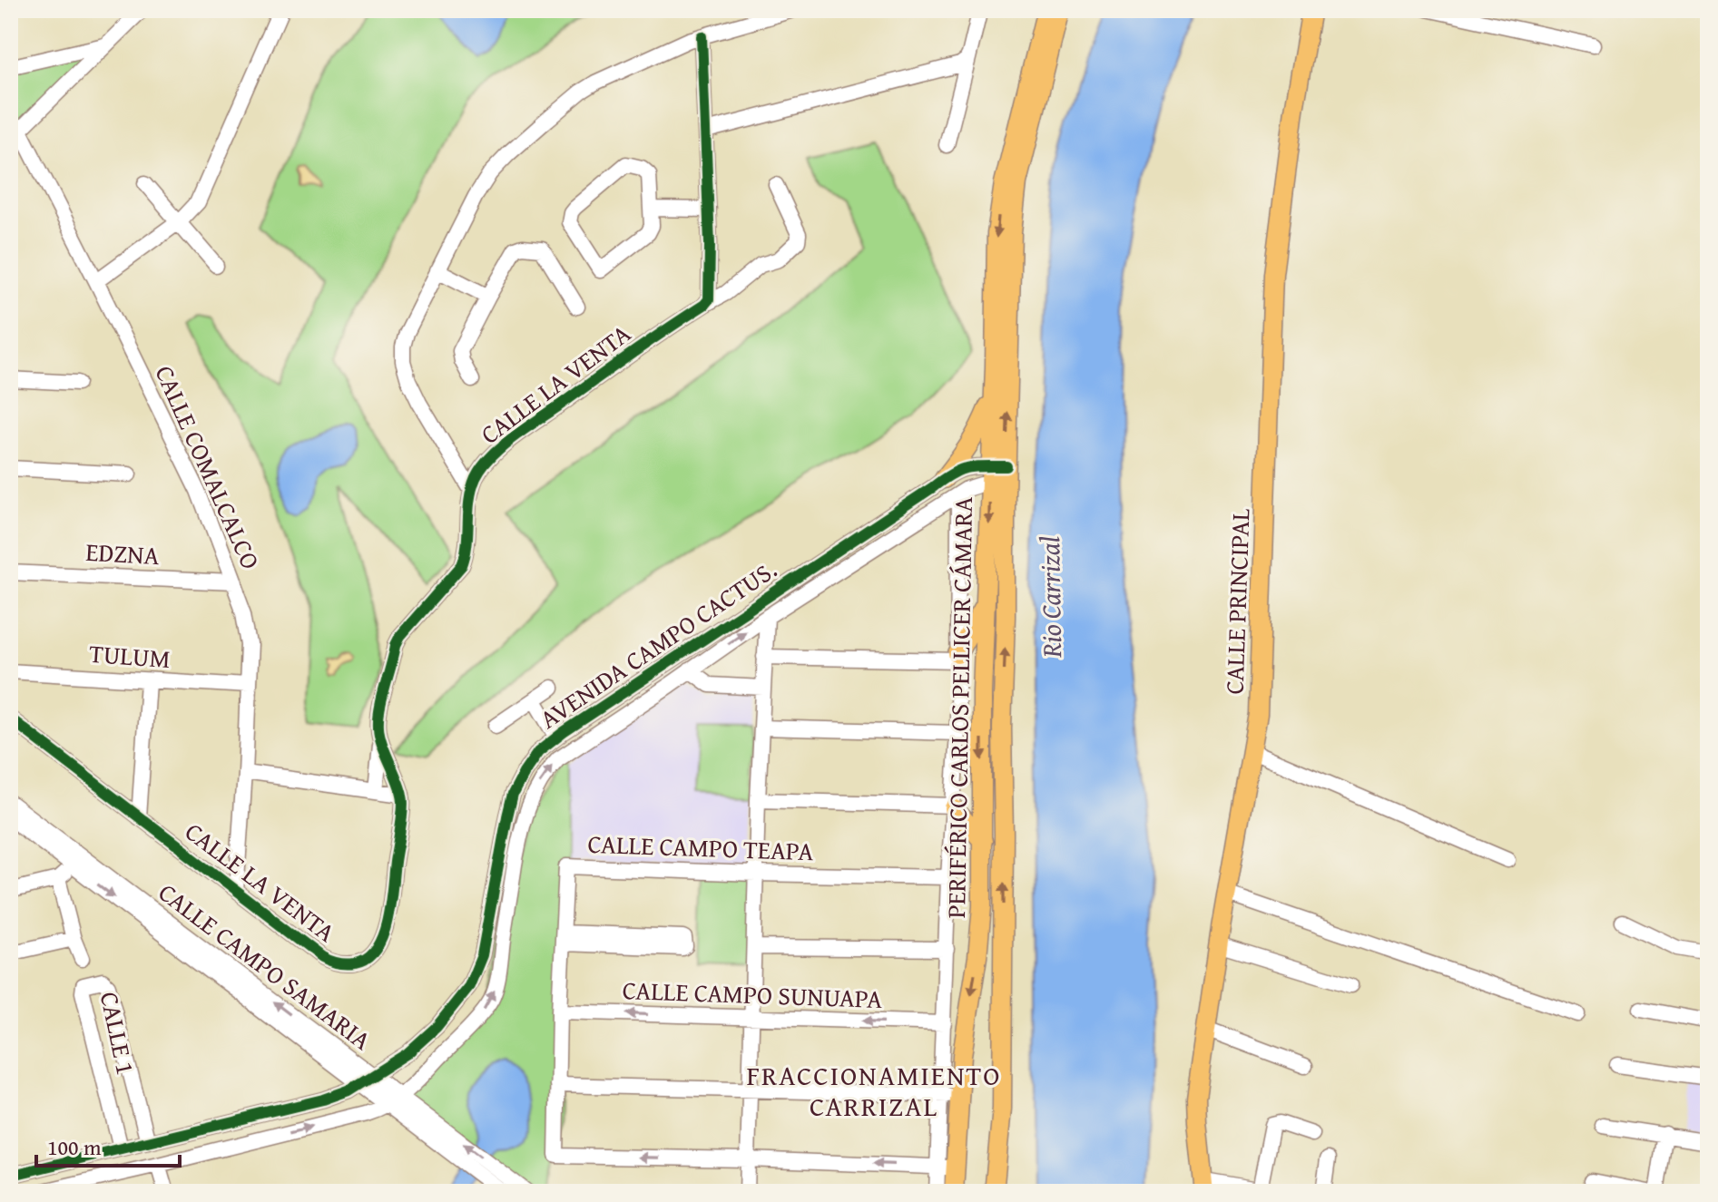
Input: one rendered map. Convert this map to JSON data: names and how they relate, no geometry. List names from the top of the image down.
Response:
{
  "streets": {
    "main road": ["CALLE PRINCIPAL", "PERIFÉRICO CARLOS PELLICER CÁMARA"],
    "street": [
      "CALLE LA VENTA",
      "CALLE COMALCALCO",
      "EDZNA",
      "AVENIDA CAMPO CACTUS.",
      "TULUM",
      "CALLE CAMPO TEAPA",
      "CALLE CAMPO SAMARIA",
      "CALLE CAMPO SUNUAPA",
      "CALLE 1"
    ]
  },
  "crossings": [
    ["CALLE LA VENTA", "CALLE COMALCALCO"],
    ["CALLE COMALCALCO", "EDZNA"],
    ["CALLE COMALCALCO", "TULUM"],
    ["AVENIDA CAMPO CACTUS.", "PERIFÉRICO CARLOS PELLICER CÁMARA"],
    ["AVENIDA CAMPO CACTUS.", "CALLE CAMPO SAMARIA"],
    ["AVENIDA CAMPO CACTUS.", "CALLE 1"],
    ["CALLE CAMPO TEAPA", "CALLE CAMPO SUNUAPA"]
  ],
  "districts": ["FRACCIONAMIENTO CARRIZAL"],
  "water": ["Rio Carrizal"],
  "scale_bar": "100 m"
}
